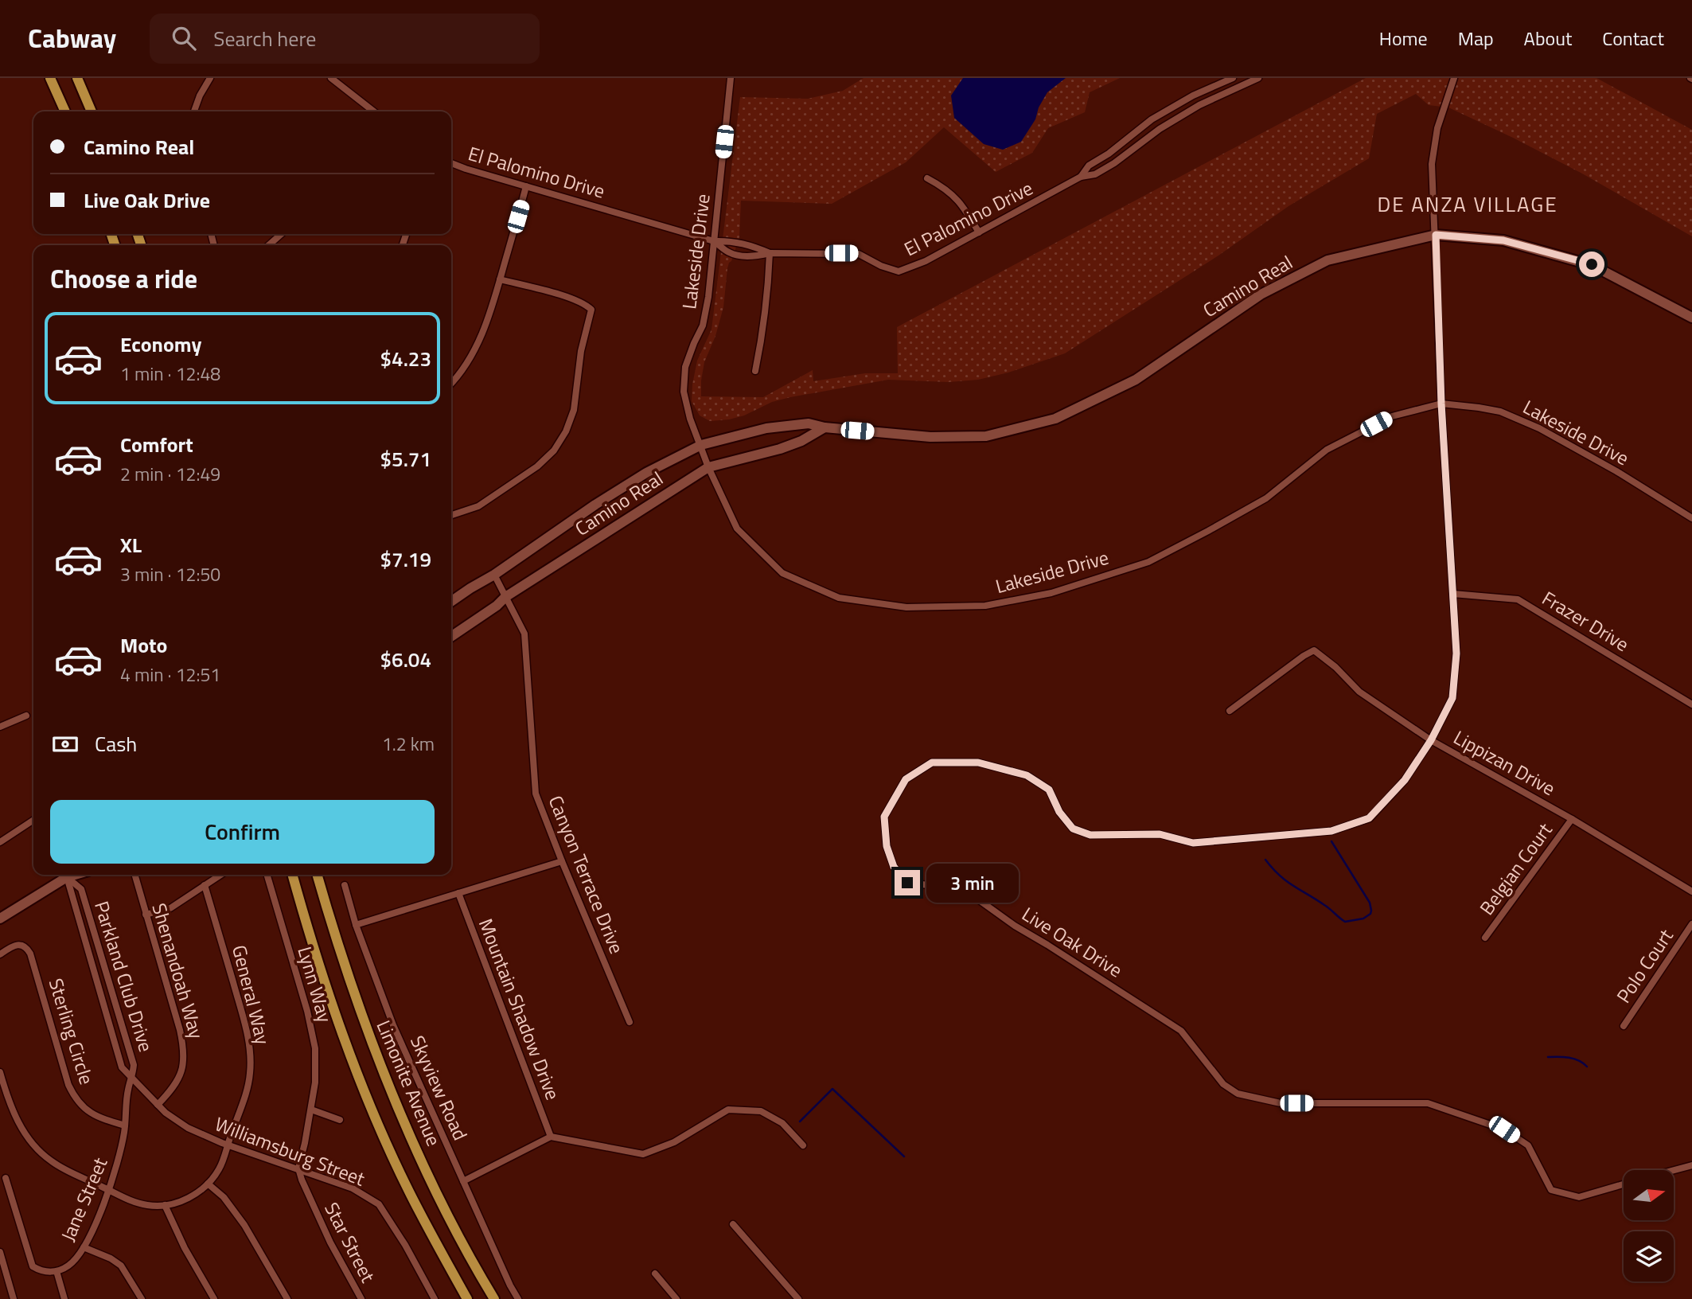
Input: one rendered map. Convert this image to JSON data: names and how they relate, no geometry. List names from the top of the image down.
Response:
{
  "streets": {
    "main road": ["Camino Real", "Limonite Avenue"],
    "street": [
      "El Palomino Drive",
      "Lakeside Drive",
      "Frazer Drive",
      "Lippizan Drive",
      "Belgian Court",
      "Canyon Terrace Drive",
      "Live Oak Drive",
      "Polo Court",
      "Shenandoah Way",
      "Parkland Club Drive",
      "Lynn Way",
      "General Way",
      "Mountain Shadow Drive",
      "Sterling Circle",
      "Skyview Road",
      "Williamsburg Street",
      "Jane Street",
      "Star Street"
    ]
  },
  "crossings": [
    ["El Palomino Drive", "Lakeside Drive"],
    ["Lakeside Drive", "Camino Real"],
    ["Lakeside Drive", "Live Oak Drive"],
    ["Camino Real", "Canyon Terrace Drive"],
    ["Camino Real", "Live Oak Drive"],
    ["Frazer Drive", "Live Oak Drive"],
    ["Lippizan Drive", "Belgian Court"],
    ["Lippizan Drive", "Live Oak Drive"],
    ["Shenandoah Way", "Williamsburg Street"],
    ["Parkland Club Drive", "Williamsburg Street"],
    ["Parkland Club Drive", "Jane Street"],
    ["Lynn Way", "Williamsburg Street"],
    ["Lynn Way", "Star Street"],
    ["General Way", "Williamsburg Street"],
    ["Sterling Circle", "Jane Street"],
    ["Williamsburg Street", "Jane Street"],
    ["Williamsburg Street", "Star Street"]
  ],
  "districts": ["DE ANZA VILLAGE"],
  "north": "right",
  "page": {
    "header": "Cabway",
    "search": "Search here",
    "nav": [
      "Home",
      "Map",
      "About",
      "Contact"
    ],
    "banner": ["Camino Real", "Live Oak Drive"],
    "heading": "Choose a ride",
    "list": [
      {
        "name": "Economy",
        "note": "1 min · 12:48",
        "value": "$4.23"
      },
      {
        "name": "Comfort",
        "note": "2 min · 12:49",
        "value": "$5.71"
      },
      {
        "name": "XL",
        "note": "3 min · 12:50",
        "value": "$7.19"
      },
      {
        "name": "Moto",
        "note": "4 min · 12:51",
        "value": "$6.04"
      }
    ],
    "pay": ["Cash", "1.2 km"],
    "buttons": "Confirm",
    "bubble": "3 min"
  }
}
